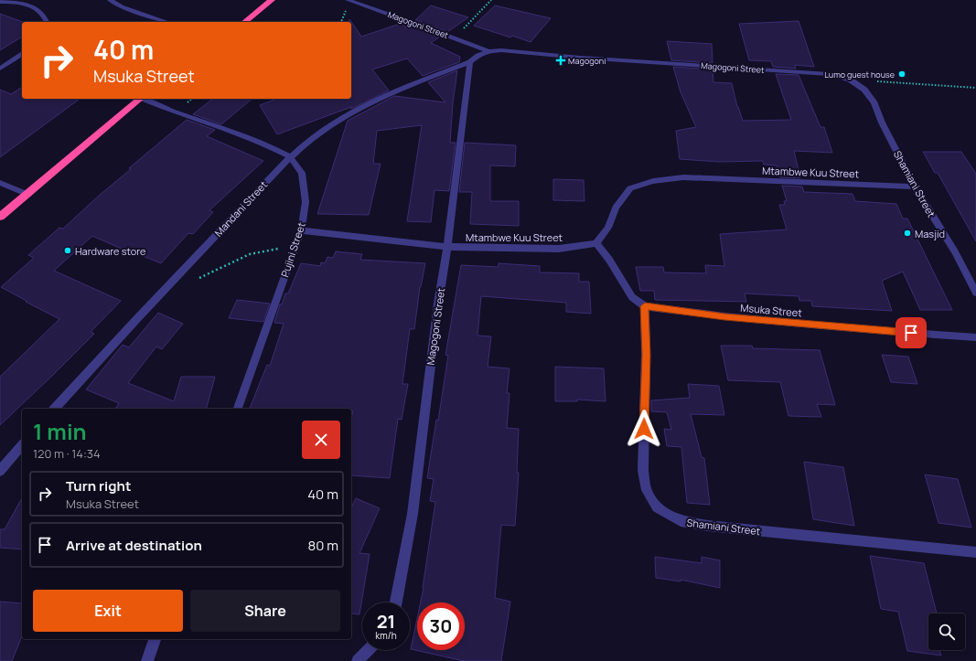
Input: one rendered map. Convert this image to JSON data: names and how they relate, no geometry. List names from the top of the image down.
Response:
{
  "streets": {
    "street": [
      "Magogoni Street",
      "Mtambwe Kuu Street",
      "Shamiani Street",
      "Mandani Street",
      "Pujini Street",
      "Msuka Street"
    ]
  },
  "crossings": [
    ["Magogoni Street", "Mtambwe Kuu Street"],
    ["Magogoni Street", "Shamiani Street"],
    ["Magogoni Street", "Mandani Street"],
    ["Mtambwe Kuu Street", "Shamiani Street"],
    ["Mtambwe Kuu Street", "Pujini Street"],
    ["Shamiani Street", "Msuka Street"],
    ["Mandani Street", "Pujini Street"]
  ],
  "places": {
    "health": ["Magogoni"],
    "other": ["Lumo guest house", "Masjid", "Hardware store"]
  },
  "page": {
    "turn": ["40 m", "Msuka Street"],
    "heading": ["1 min", "120 m · 14:34"],
    "list": [
      {
        "name": "Turn right",
        "note": "Msuka Street",
        "value": "40 m"
      },
      {
        "name": "Arrive at destination",
        "value": "80 m"
      }
    ],
    "buttons": ["Exit", "Share"],
    "speed": "21 km/h",
    "limit": "30"
  }
}
